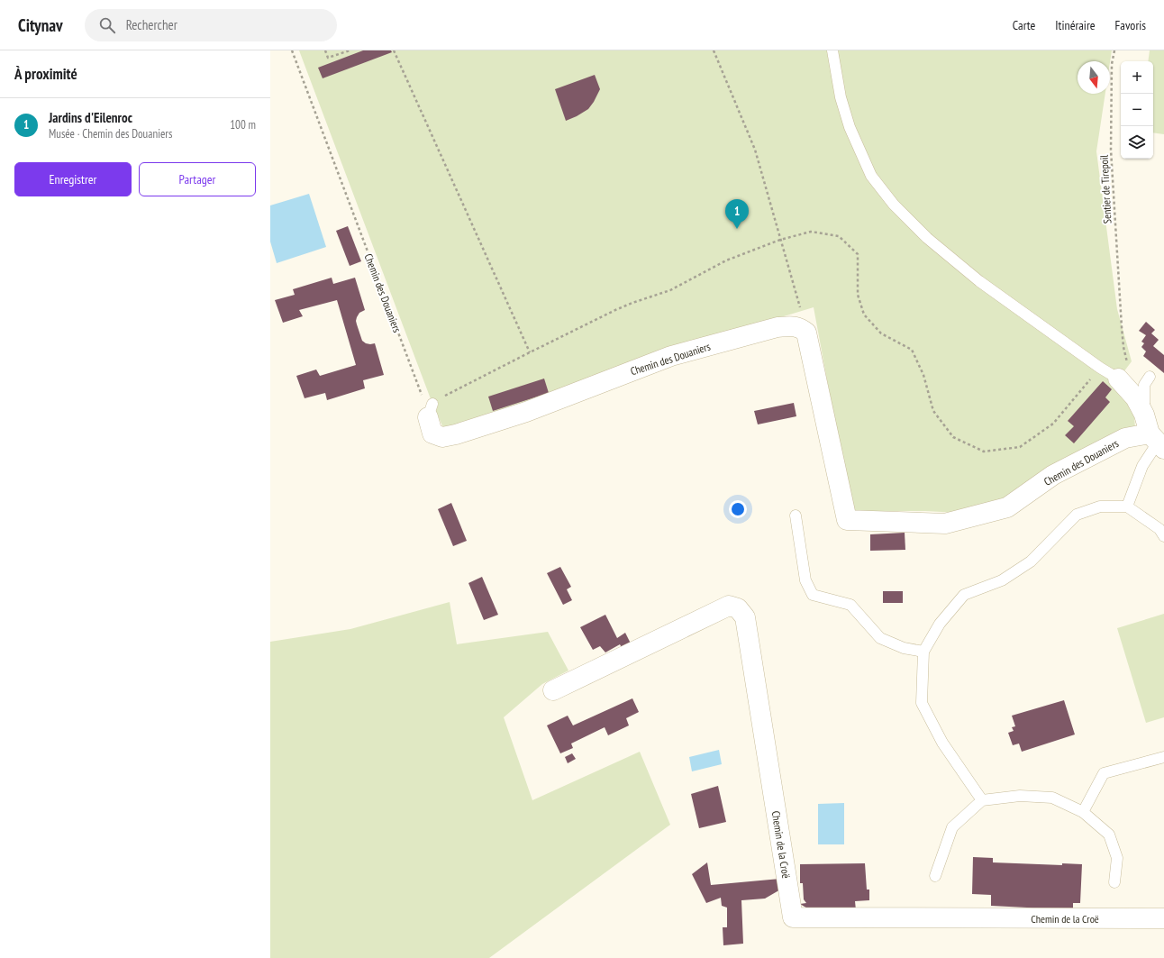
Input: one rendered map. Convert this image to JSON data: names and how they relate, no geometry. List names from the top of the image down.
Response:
{
  "streets": {
    "street": ["Chemin des Douaniers", "Chemin de la Croë"],
    "path": ["Sentier de Tirepoil"]
  },
  "north": "bottom",
  "page": {
    "header": "Citynav",
    "search": "Rechercher",
    "nav": ["Carte", "Itinéraire", "Favoris"],
    "heading": "À proximité",
    "map_buttons": ["+", "−"],
    "list": [
      {
        "mark": "1",
        "name": "Jardins d'Eilenroc",
        "note": "Musée · Chemin des Douaniers",
        "value": "100 m"
      }
    ],
    "buttons": ["Enregistrer", "Partager"],
    "pins": "1"
  }
}
